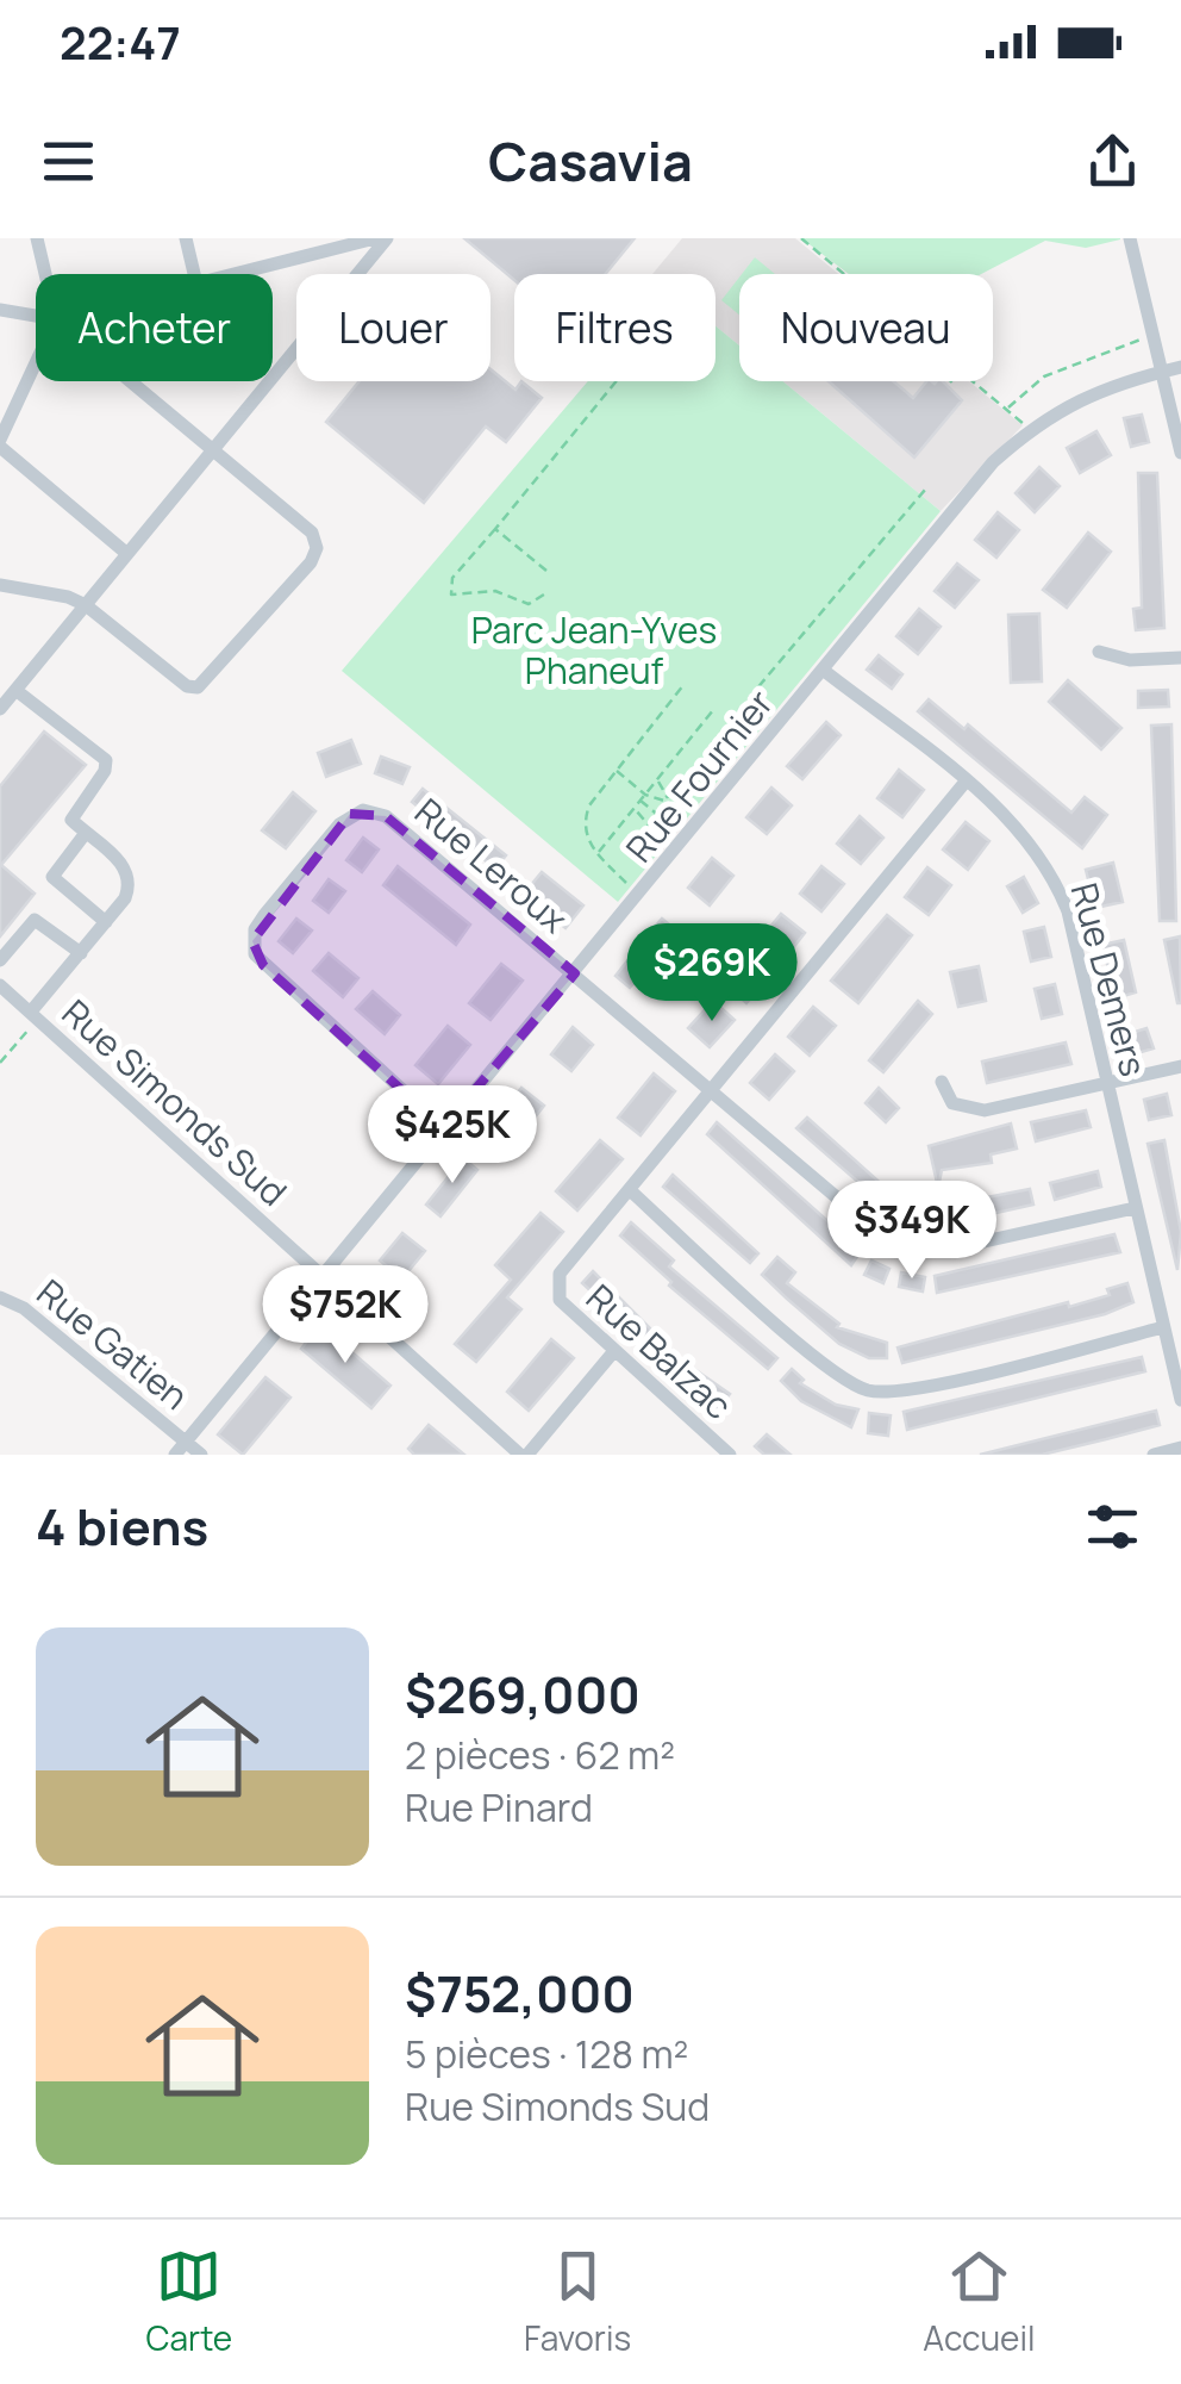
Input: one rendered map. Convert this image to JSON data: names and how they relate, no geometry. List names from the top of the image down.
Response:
{
  "streets": {
    "street": [
      "Rue Fournier",
      "Rue Leroux",
      "Rue Demers",
      "Rue Simonds Sud",
      "Rue Gatien",
      "Rue Balzac"
    ]
  },
  "crossings": [
    ["Rue Fournier", "Rue Leroux"],
    ["Rue Fournier", "Rue Demers"],
    ["Rue Fournier", "Rue Simonds Sud"],
    ["Rue Fournier", "Rue Gatien"],
    ["Rue Leroux", "Rue Demers"]
  ],
  "parks": ["Parc Jean-Yves Phaneuf"],
  "page": {
    "status": "22:47",
    "header": "Casavia",
    "chip": [
      "Acheter",
      "Louer",
      "Filtres",
      "Nouveau"
    ],
    "price": [
      "$269K",
      "$425K",
      "$349K",
      "$752K"
    ],
    "heading": "4 biens",
    "list": [
      {
        "name": "$269,000",
        "note": "2 pièces · 62 m² · Rue Pinard"
      },
      {
        "name": "$752,000",
        "note": "5 pièces · 128 m² · Rue Simonds Sud"
      }
    ],
    "tabs": ["Carte", "Favoris", "Accueil"]
  }
}
